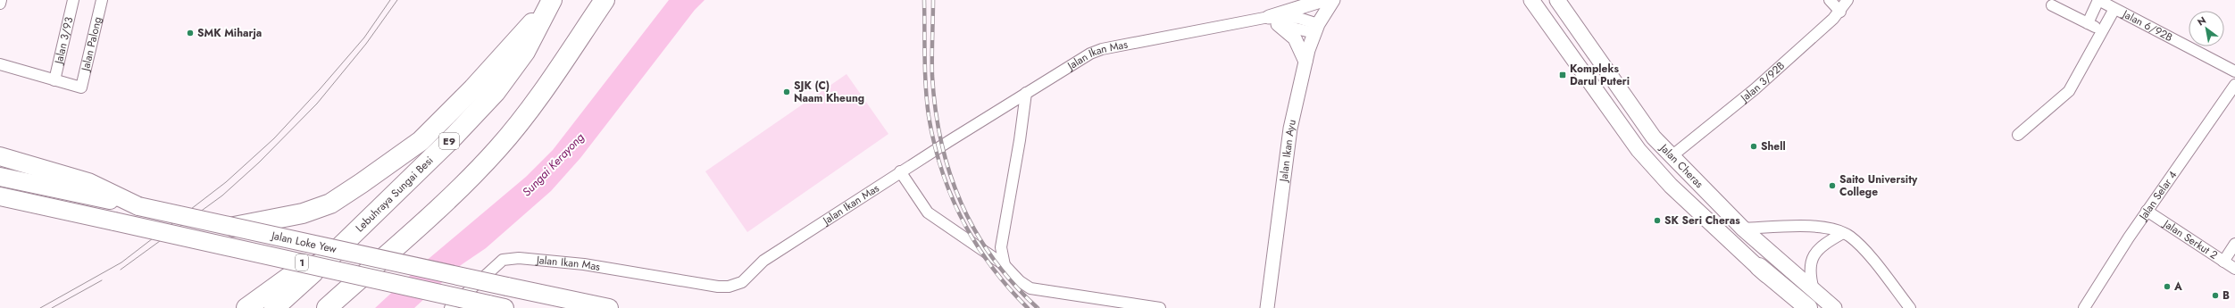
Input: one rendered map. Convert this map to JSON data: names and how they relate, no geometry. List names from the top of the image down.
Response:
{
  "streets": {
    "highway": [
      "E9",
      "Lebuhraya Sungai Besi",
      "Jalan Loke Yew",
      "1"
    ],
    "main road": ["Jalan Cheras"],
    "street": [
      "Jalan 6/92B",
      "Jalan 3/93",
      "Jalan Palong",
      "Jalan Ikan Mas",
      "Jalan 3/92B",
      "Jalan Ikan Ayu",
      "Jalan Selar 4",
      "Jalan Serkut 2"
    ]
  },
  "crossings": [
    ["Jalan 3/93", "Jalan Palong"],
    ["Jalan Ikan Mas", "Jalan Ikan Ayu"],
    ["Jalan 3/92B", "Jalan Cheras"],
    ["Jalan Selar 4", "Jalan Serkut 2"]
  ],
  "water": ["Sungai Kerayong"],
  "places": {
    "other": [
      "SMK Miharja",
      "SJK (C) Naam Kheung",
      "Shell",
      "Saito University College",
      "SK Seri Cheras",
      "A",
      "B"
    ],
    "transit": ["Kompleks Darul Puteri"]
  },
  "north": "top left"
}
